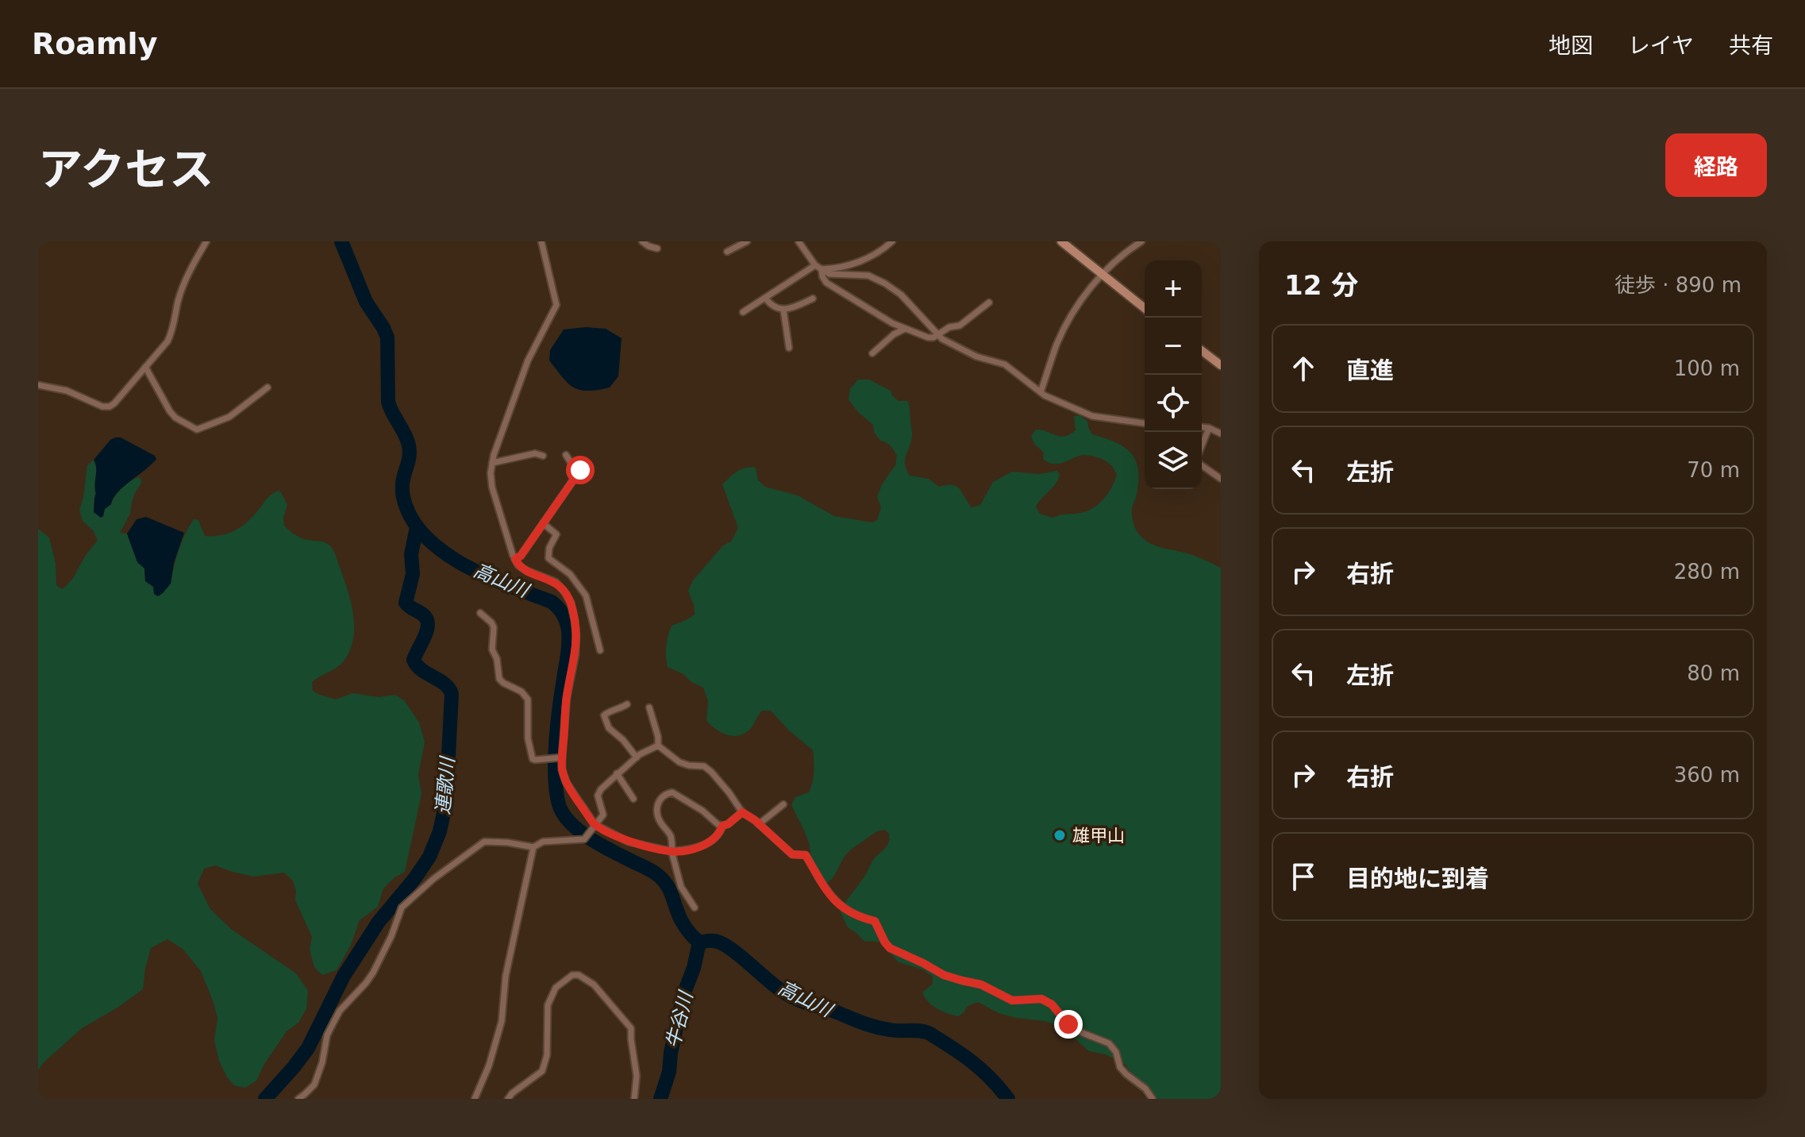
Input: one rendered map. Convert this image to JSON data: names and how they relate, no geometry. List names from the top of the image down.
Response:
{
  "water": ["高山川", "連歌川", "牛谷川"],
  "places": ["雄甲山"],
  "page": {
    "header": "Roamly",
    "nav": ["地図", "レイヤ", "共有"],
    "title": "アクセス",
    "buttons": "経路",
    "heading": ["12 分", "徒歩 · 890 m"],
    "map_buttons": ["+", "−"],
    "list": [
      ["直進", "100 m"],
      ["左折", "70 m"],
      ["右折", "280 m"],
      ["左折", "80 m"],
      ["右折", "360 m"],
      "目的地に到着"
    ]
  }
}
